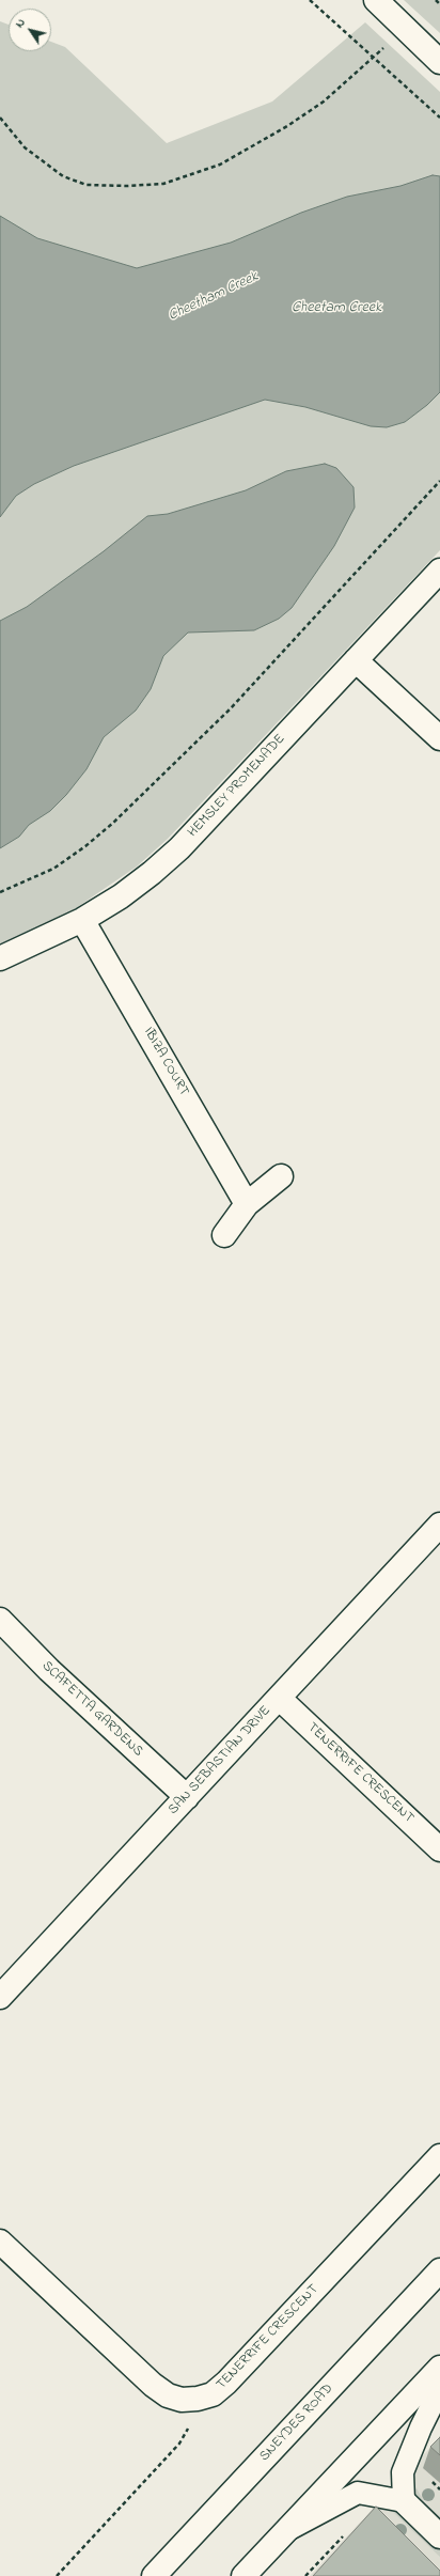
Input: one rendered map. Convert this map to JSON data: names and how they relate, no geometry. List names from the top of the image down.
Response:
{
  "streets": {
    "street": [
      "HEMSLEY PROMENADE",
      "IBIZA COURT",
      "SCAFETTA GARDENS",
      "SAN SEBASTIAN DRIVE",
      "TENERRIFE CRESCENT",
      "SNEYDES ROAD"
    ]
  },
  "crossings": [
    ["HEMSLEY PROMENADE", "IBIZA COURT"],
    ["SCAFETTA GARDENS", "SAN SEBASTIAN DRIVE"],
    ["SAN SEBASTIAN DRIVE", "TENERRIFE CRESCENT"]
  ],
  "water": ["Cheetham Creek", "Cheetam Creek"],
  "north": "top left"
}
